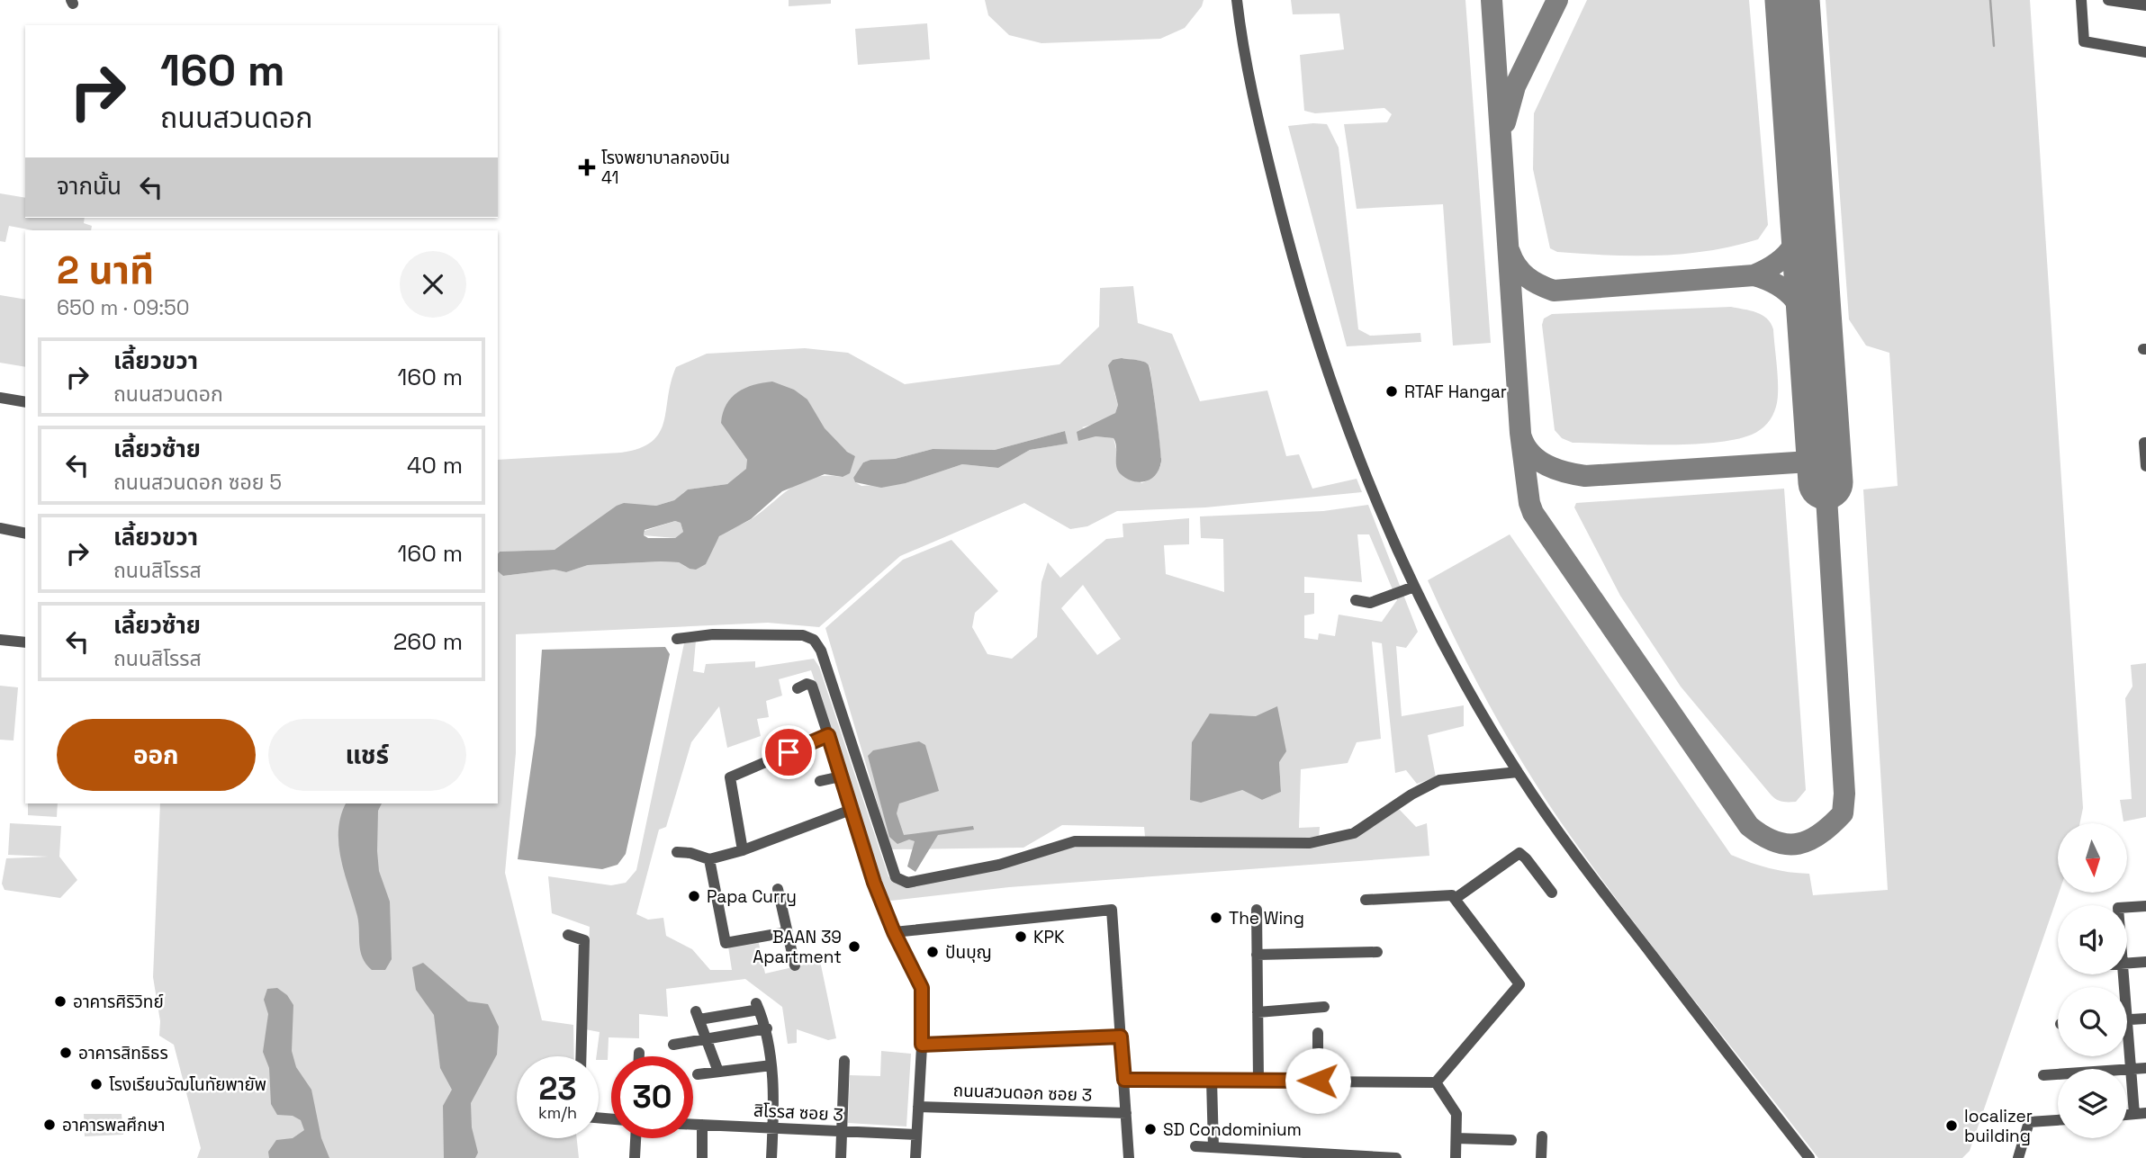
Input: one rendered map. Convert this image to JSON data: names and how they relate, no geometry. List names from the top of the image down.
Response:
{
  "streets": {
    "street": ["ถนนสวนดอก ซอย 3", "สิโรรส ซอย 3"]
  },
  "places": {
    "health": ["โรงพยาบาลกองบิน 41"],
    "other": [
      "RTAF Hangar",
      "Papa Curry",
      "The Wing",
      "KPK",
      "BAAN 39 Apartment",
      "ปันบุญ",
      "อาคารศิริวิทย์",
      "อาคารสิทธิธร",
      "โรงเรียนวัฒโนทัยพายัพ",
      "อาคารพลศึกษา",
      "localizer building",
      "SD Condominium"
    ]
  },
  "north": "bottom",
  "page": {
    "turn": ["160 m", "ถนนสวนดอก"],
    "then": "จากนั้น",
    "heading": ["2 นาที", "650 m · 09:50"],
    "list": [
      {
        "name": "เลี้ยวขวา",
        "note": "ถนนสวนดอก",
        "value": "160 m"
      },
      {
        "name": "เลี้ยวซ้าย",
        "note": "ถนนสวนดอก ซอย 5",
        "value": "40 m"
      },
      {
        "name": "เลี้ยวขวา",
        "note": "ถนนสิโรรส",
        "value": "160 m"
      },
      {
        "name": "เลี้ยวซ้าย",
        "note": "ถนนสิโรรส",
        "value": "260 m"
      }
    ],
    "buttons": ["ออก", "แชร์"],
    "speed": "23 km/h",
    "limit": "30"
  }
}
